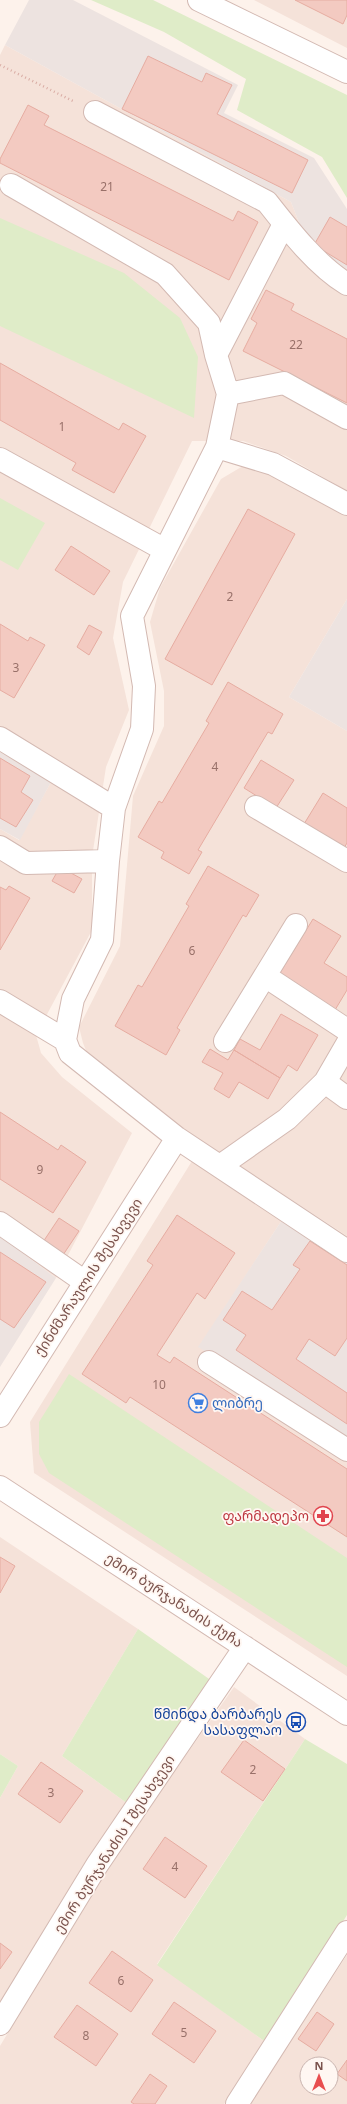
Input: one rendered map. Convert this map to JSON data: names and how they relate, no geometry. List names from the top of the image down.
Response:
{
  "streets": {
    "street": ["ქინძმარაულის შესახვევი", "ემირ ბურჯანაძის ქუჩა", "ემირ ბურჯანაძის I შესახვევი"]
  },
  "crossings": [
    ["ემირ ბურჯანაძის ქუჩა", "ემირ ბურჯანაძის I შესახვევი"]
  ],
  "places": {
    "supermarket": ["ლიბრე"],
    "pharmacy": ["ფარმადეპო"],
    "bus stop": ["წმინდა ბარბარეს სასაფლაო"]
  },
  "house_numbers": [
    "21",
    "22",
    "1",
    "2",
    "3",
    "4",
    "6",
    "9",
    "10",
    "2",
    "3",
    "4",
    "6",
    "5",
    "8"
  ],
  "north": "top"
}
